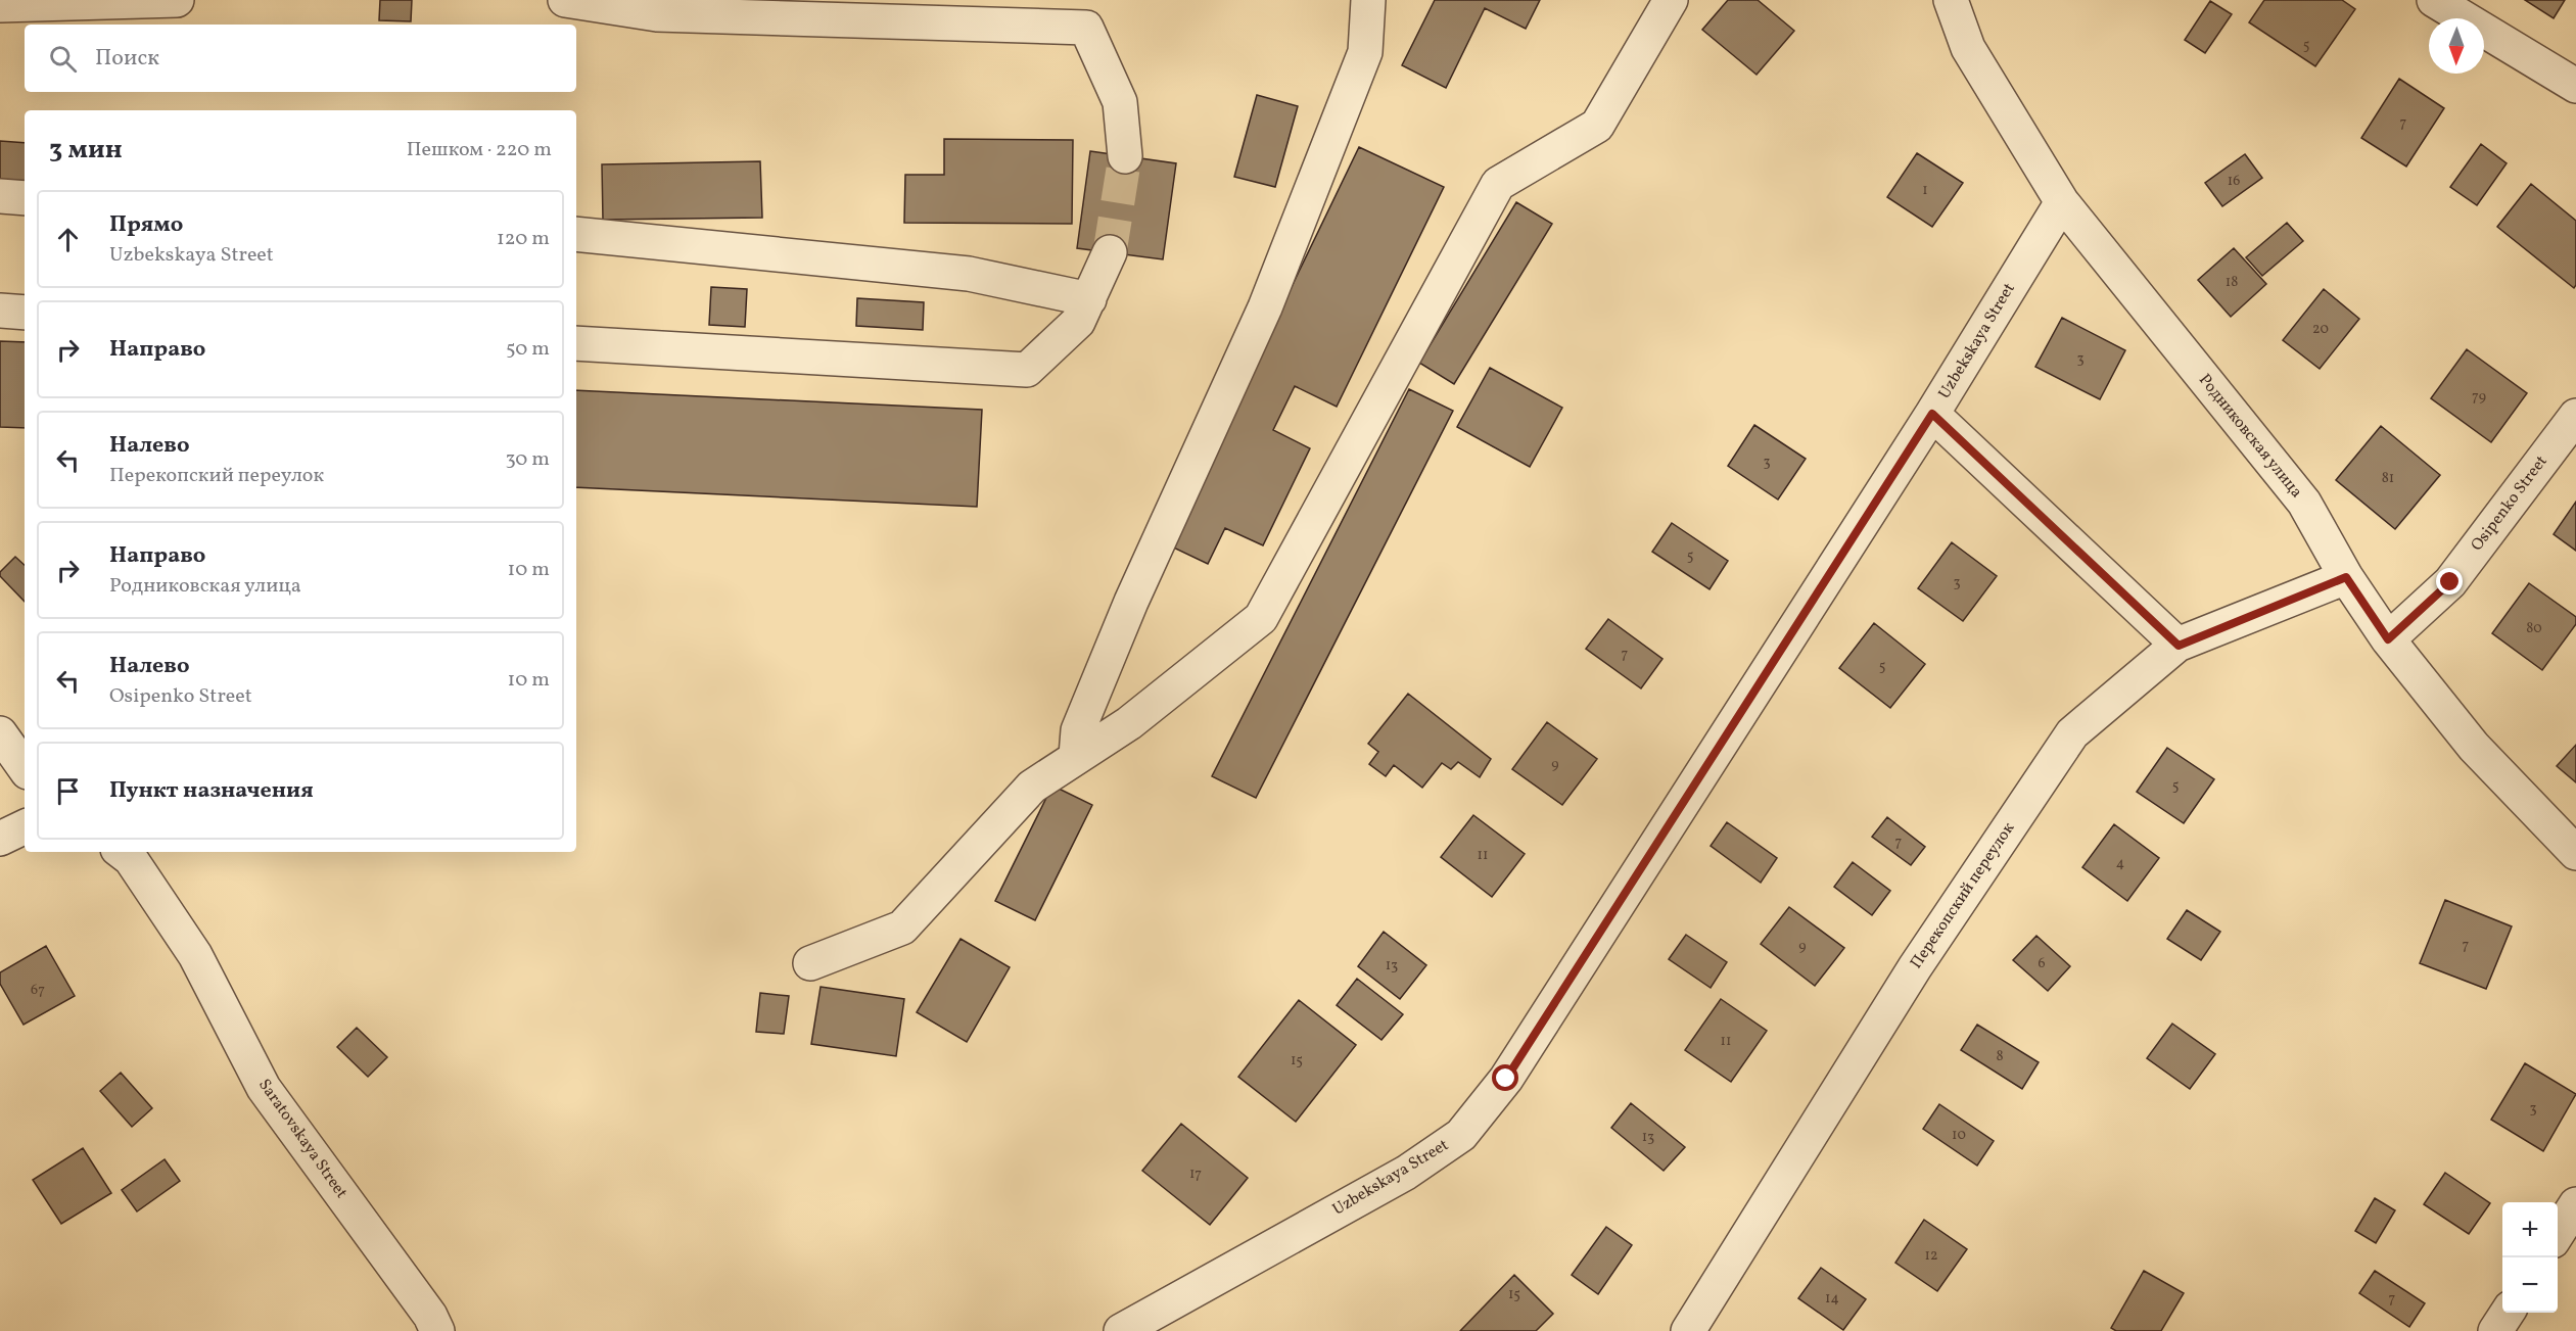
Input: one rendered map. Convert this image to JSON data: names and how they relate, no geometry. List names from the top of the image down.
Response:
{
  "streets": {
    "street": [
      "Uzbekskaya Street",
      "Родниковская улица",
      "Osipenko Street",
      "Перекопский переулок",
      "Saratovskaya Street"
    ]
  },
  "crossings": [
    ["Uzbekskaya Street", "Родниковская улица"],
    ["Родниковская улица", "Osipenko Street"],
    ["Родниковская улица", "Перекопский переулок"]
  ],
  "house_numbers": [
    "5",
    "7",
    "16",
    "1",
    "18",
    "20",
    "3",
    "79",
    "3",
    "81",
    "5",
    "3",
    "80",
    "7",
    "5",
    "9",
    "5",
    "7",
    "11",
    "4",
    "7",
    "9",
    "6",
    "13",
    "67",
    "11",
    "8",
    "15",
    "3",
    "10",
    "13",
    "17",
    "12",
    "15",
    "14",
    "7"
  ],
  "north": "bottom",
  "page": {
    "search": "Поиск",
    "heading": ["3 мин", "Пешком · 220 m"],
    "list": [
      ["Прямо", "Uzbekskaya Street", "120 m"],
      ["Направо", "50 m"],
      ["Налево", "Перекопский переулок", "30 m"],
      ["Направо", "Родниковская улица", "10 m"],
      ["Налево", "Osipenko Street", "10 m"],
      "Пункт назначения"
    ],
    "map_buttons": ["+", "−"]
  }
}
